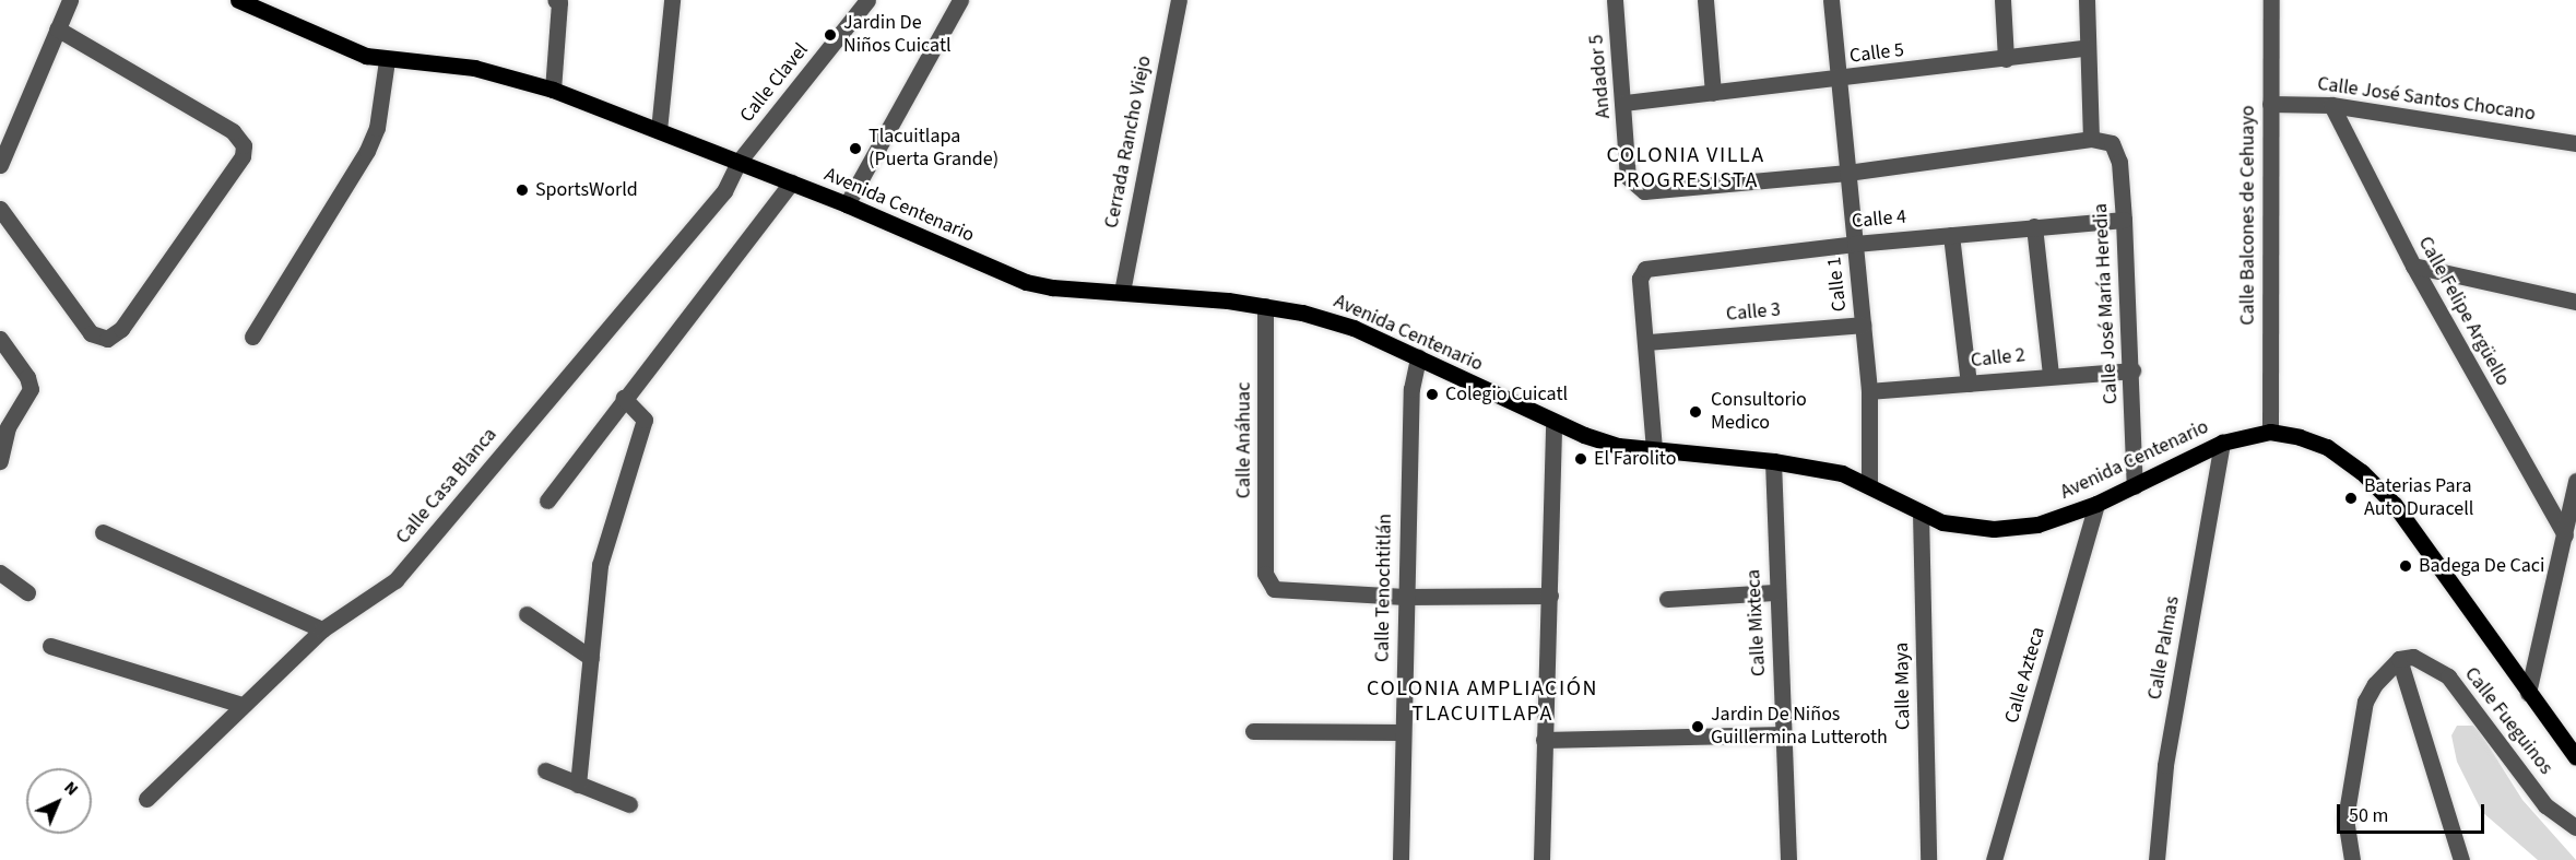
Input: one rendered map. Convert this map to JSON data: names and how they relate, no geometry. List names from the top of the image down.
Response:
{
  "streets": {
    "main road": ["Avenida Centenario"],
    "street": [
      "Calle 5",
      "Andador 5",
      "Calle Clavel",
      "Calle José Santos Chocano",
      "Cerrada Rancho Viejo",
      "Calle Balcones de Cehuayo",
      "Calle 4",
      "Calle 1",
      "Calle José María Heredia",
      "Calle Felipe Argüello",
      "Calle 3",
      "Calle 2",
      "Calle Anáhuac",
      "Calle Casa Blanca",
      "Calle Tenochtitlán",
      "Calle Mixteca",
      "Calle Palmas",
      "Calle Azteca",
      "Calle Maya",
      "Calle Fueguinos"
    ]
  },
  "crossings": [
    ["Calle 5", "Andador 5"],
    ["Calle 5", "Calle 1"],
    ["Andador 5", "Calle 1"],
    ["Calle Clavel", "Avenida Centenario"],
    ["Calle Clavel", "Calle Casa Blanca"],
    ["Calle José Santos Chocano", "Calle Balcones de Cehuayo"],
    ["Calle José Santos Chocano", "Calle Felipe Argüello"],
    ["Cerrada Rancho Viejo", "Avenida Centenario"],
    ["Avenida Centenario", "Calle Balcones de Cehuayo"],
    ["Avenida Centenario", "Calle 1"],
    ["Avenida Centenario", "Calle José María Heredia"],
    ["Avenida Centenario", "Calle Anáhuac"],
    ["Avenida Centenario", "Calle Casa Blanca"],
    ["Avenida Centenario", "Calle Tenochtitlán"],
    ["Avenida Centenario", "Calle Mixteca"],
    ["Avenida Centenario", "Calle Palmas"],
    ["Avenida Centenario", "Calle Azteca"],
    ["Avenida Centenario", "Calle Maya"],
    ["Calle 4", "Calle 1"],
    ["Calle 4", "Calle José María Heredia"],
    ["Calle 4", "Calle 3"],
    ["Calle 1", "Calle 3"],
    ["Calle 1", "Calle 2"],
    ["Calle José María Heredia", "Calle 2"],
    ["Calle Anáhuac", "Calle Tenochtitlán"]
  ],
  "districts": ["COLONIA VILLA PROGRESISTA", "COLONIA AMPLIACIÓN TLACUITLAPA"],
  "places": [
    "Jardin De Niños Cuicatl",
    "Tlacuitlapa (Puerta Grande)",
    "SportsWorld",
    "Colegio Cuicatl",
    "Consultorio Medico",
    "El Farolito",
    "Baterias Para Auto Duracell",
    "Badega De Caci",
    "Jardin De Niños Guillermina Lutteroth"
  ],
  "scale_bar": "50 m",
  "north": "top right"
}
